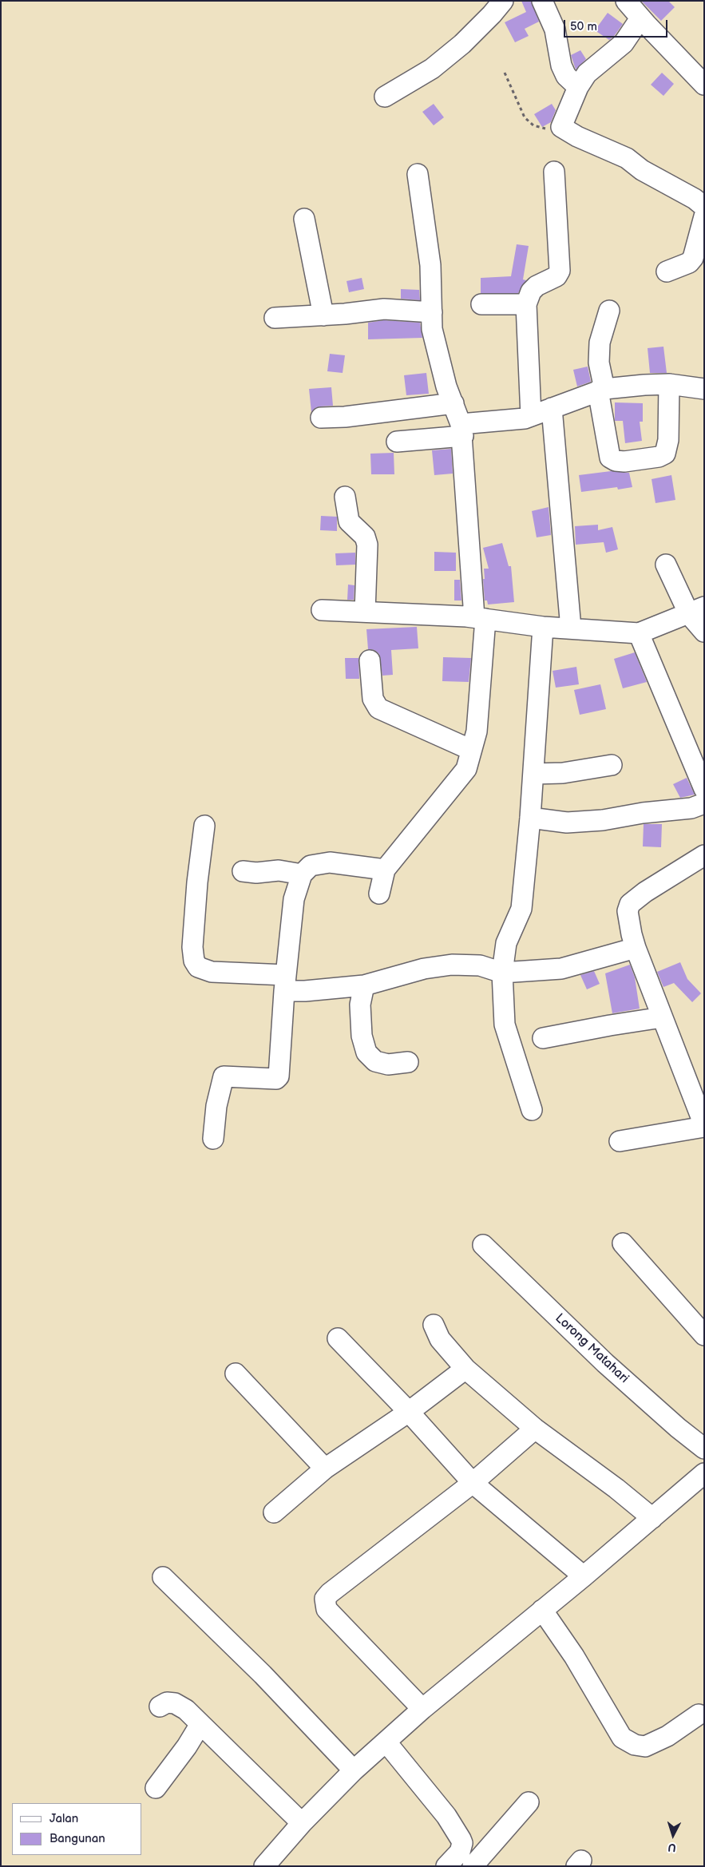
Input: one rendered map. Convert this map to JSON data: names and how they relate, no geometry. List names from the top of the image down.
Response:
{
  "streets": {
    "street": ["Lorong Matahari"]
  },
  "legend": ["Jalan", "Bangunan"],
  "scale_bar": "50 m",
  "north": "bottom"
}
